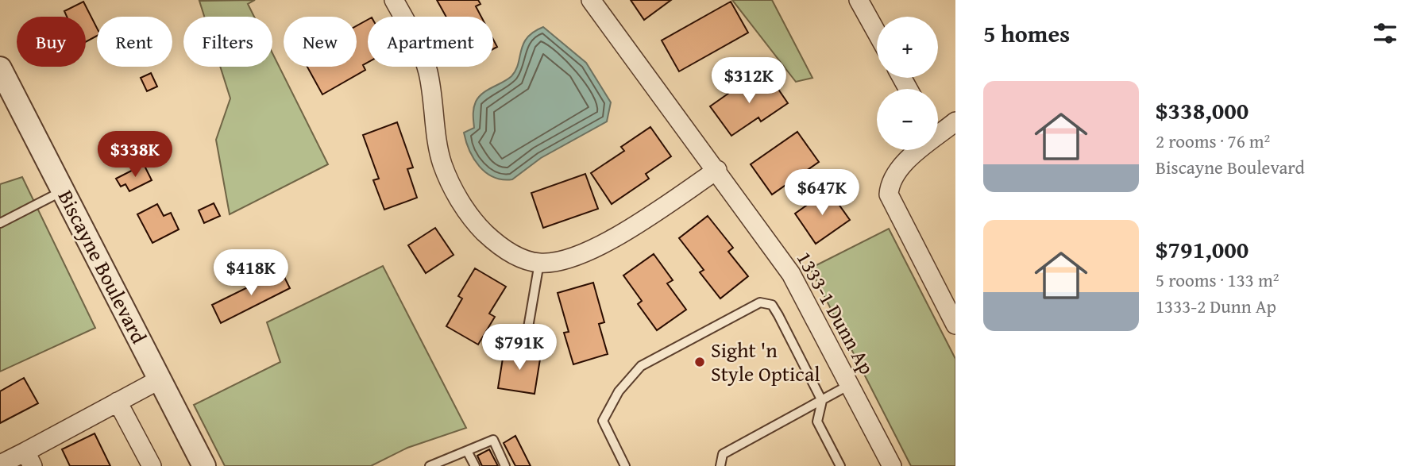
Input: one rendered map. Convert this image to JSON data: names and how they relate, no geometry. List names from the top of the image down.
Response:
{
  "streets": {
    "street": ["Biscayne Boulevard", "1333-1 Dunn Ap"]
  },
  "places": ["Sight 'n Style Optical"],
  "page": {
    "heading": "5 homes",
    "map_buttons": ["+", "−"],
    "chip": [
      "Buy",
      "Rent",
      "Filters",
      "New",
      "Apartment"
    ],
    "price": [
      "$312K",
      "$338K",
      "$647K",
      "$418K",
      "$791K"
    ],
    "list": [
      {
        "name": "$338,000",
        "note": "2 rooms · 76 m² · Biscayne Boulevard"
      },
      {
        "name": "$791,000",
        "note": "5 rooms · 133 m² · 1333-2 Dunn Ap"
      }
    ]
  }
}
